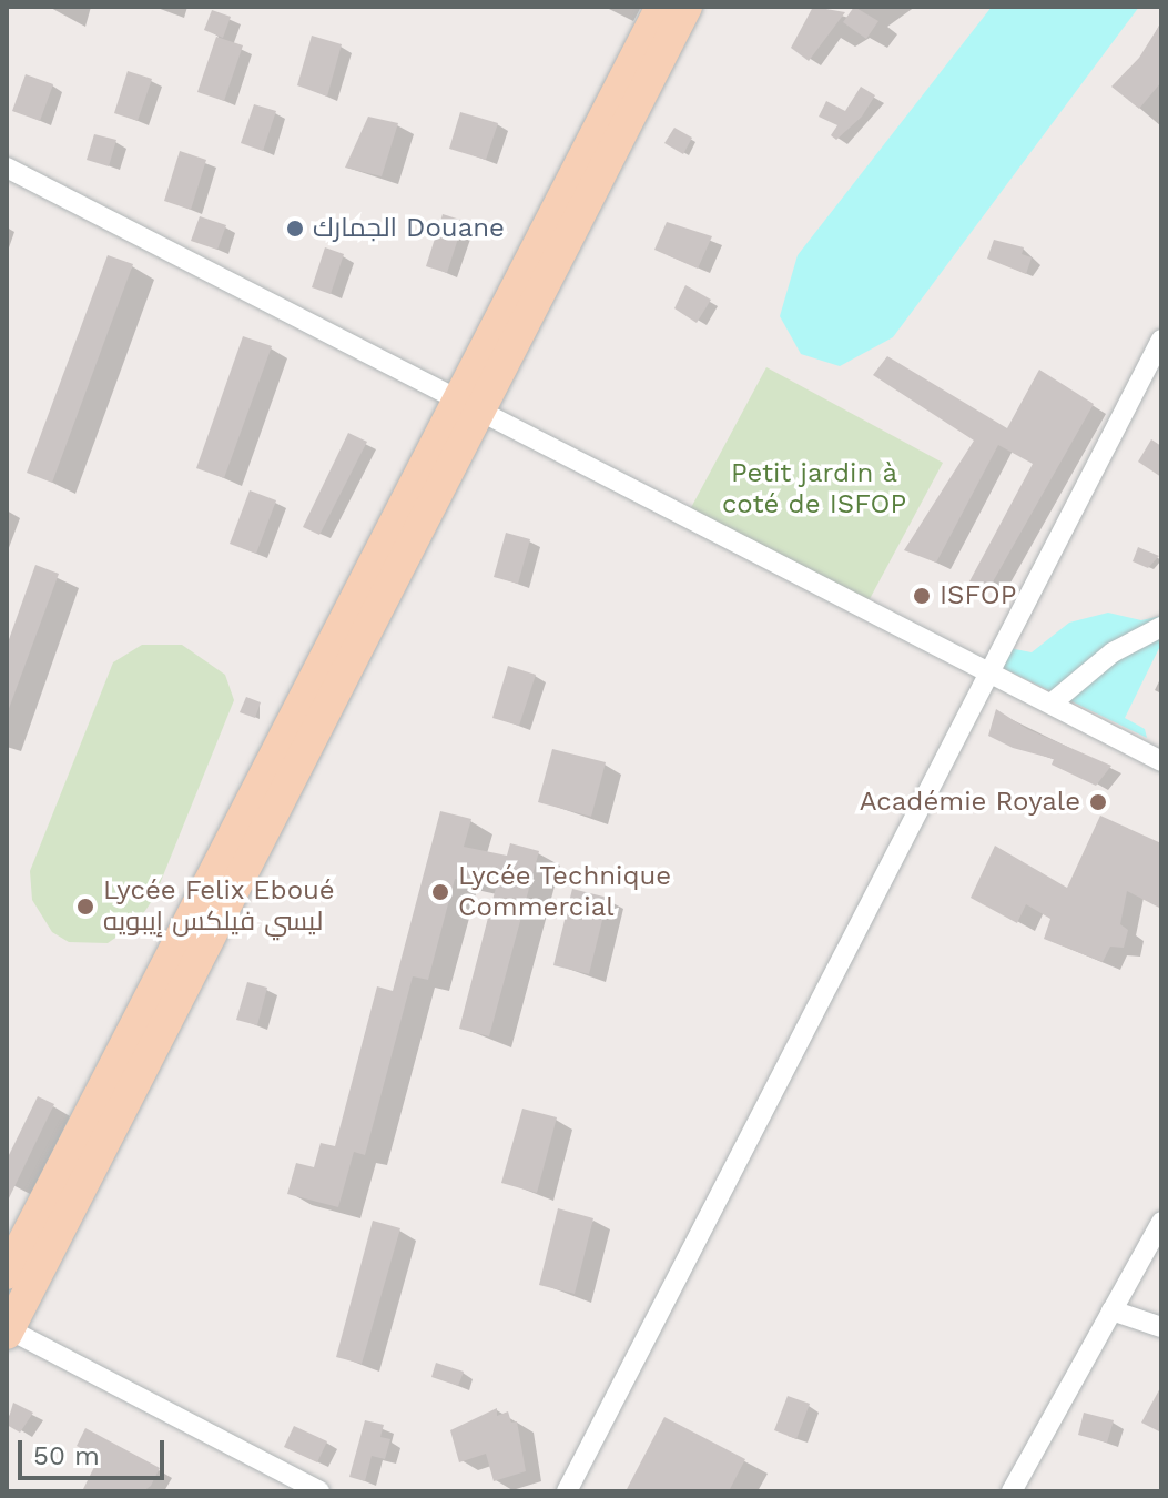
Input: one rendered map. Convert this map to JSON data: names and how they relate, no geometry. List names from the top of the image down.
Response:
{
  "parks": ["Petit jardin à coté de ISFOP"],
  "places": [
    "الجمارك Douane",
    "ISFOP",
    "Académie Royale",
    "Lycée Technique Commercial",
    "Lycée Felix Eboué ليسي فيلكس إيبويه"
  ],
  "scale_bar": "50 m"
}
